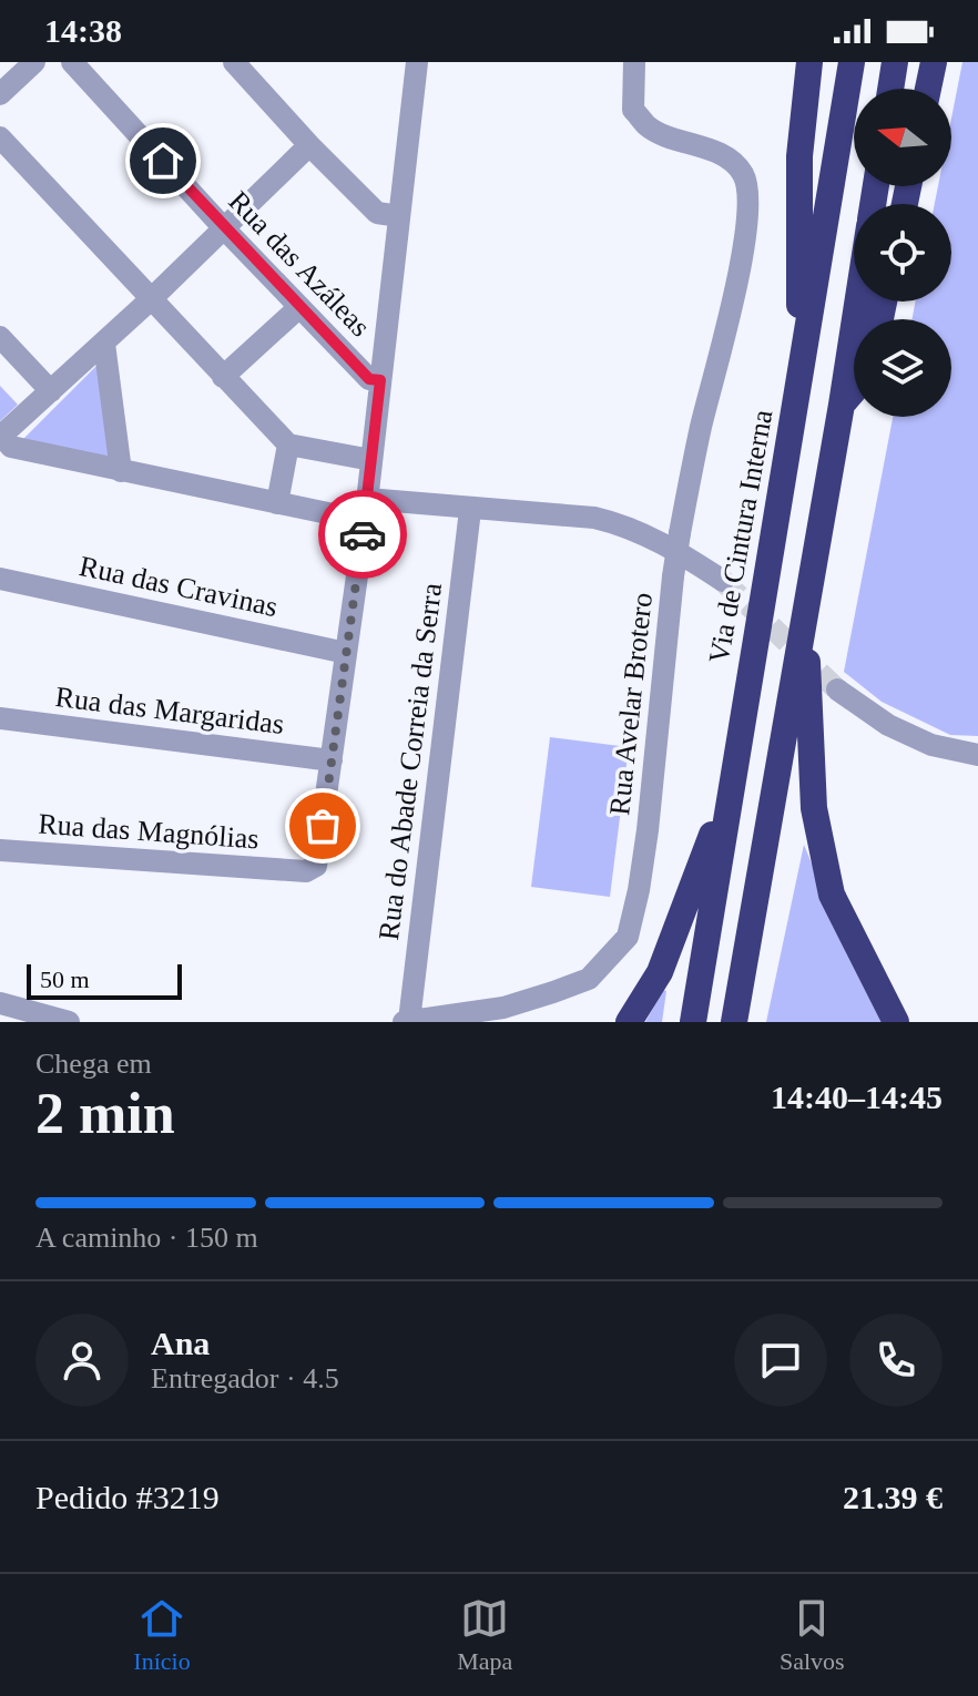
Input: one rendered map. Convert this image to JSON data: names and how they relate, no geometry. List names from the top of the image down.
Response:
{
  "streets": {
    "highway": ["Via de Cintura Interna"],
    "street": [
      "Rua das Azáleas",
      "Rua das Cravinas",
      "Rua Avelar Brotero",
      "Rua das Margaridas",
      "Rua do Abade Correia da Serra",
      "Rua das Magnólias"
    ]
  },
  "crossings": [
    ["Rua das Azáleas", "Rua das Magnólias"],
    ["Rua das Cravinas", "Rua das Magnólias"],
    ["Rua Avelar Brotero", "Rua do Abade Correia da Serra"],
    ["Rua das Margaridas", "Rua das Magnólias"]
  ],
  "scale_bar": "50 m",
  "north": "left",
  "page": {
    "status": "14:38",
    "scale": "50 m",
    "heading": ["2 min", "Chega em", "14:40–14:45"],
    "panel": [
      "Ana",
      "Entregador · 4.5",
      "Pedido #3219",
      "21.39 €"
    ],
    "bar": "A caminho · 150 m",
    "tabs": ["Início", "Mapa", "Salvos"]
  }
}
